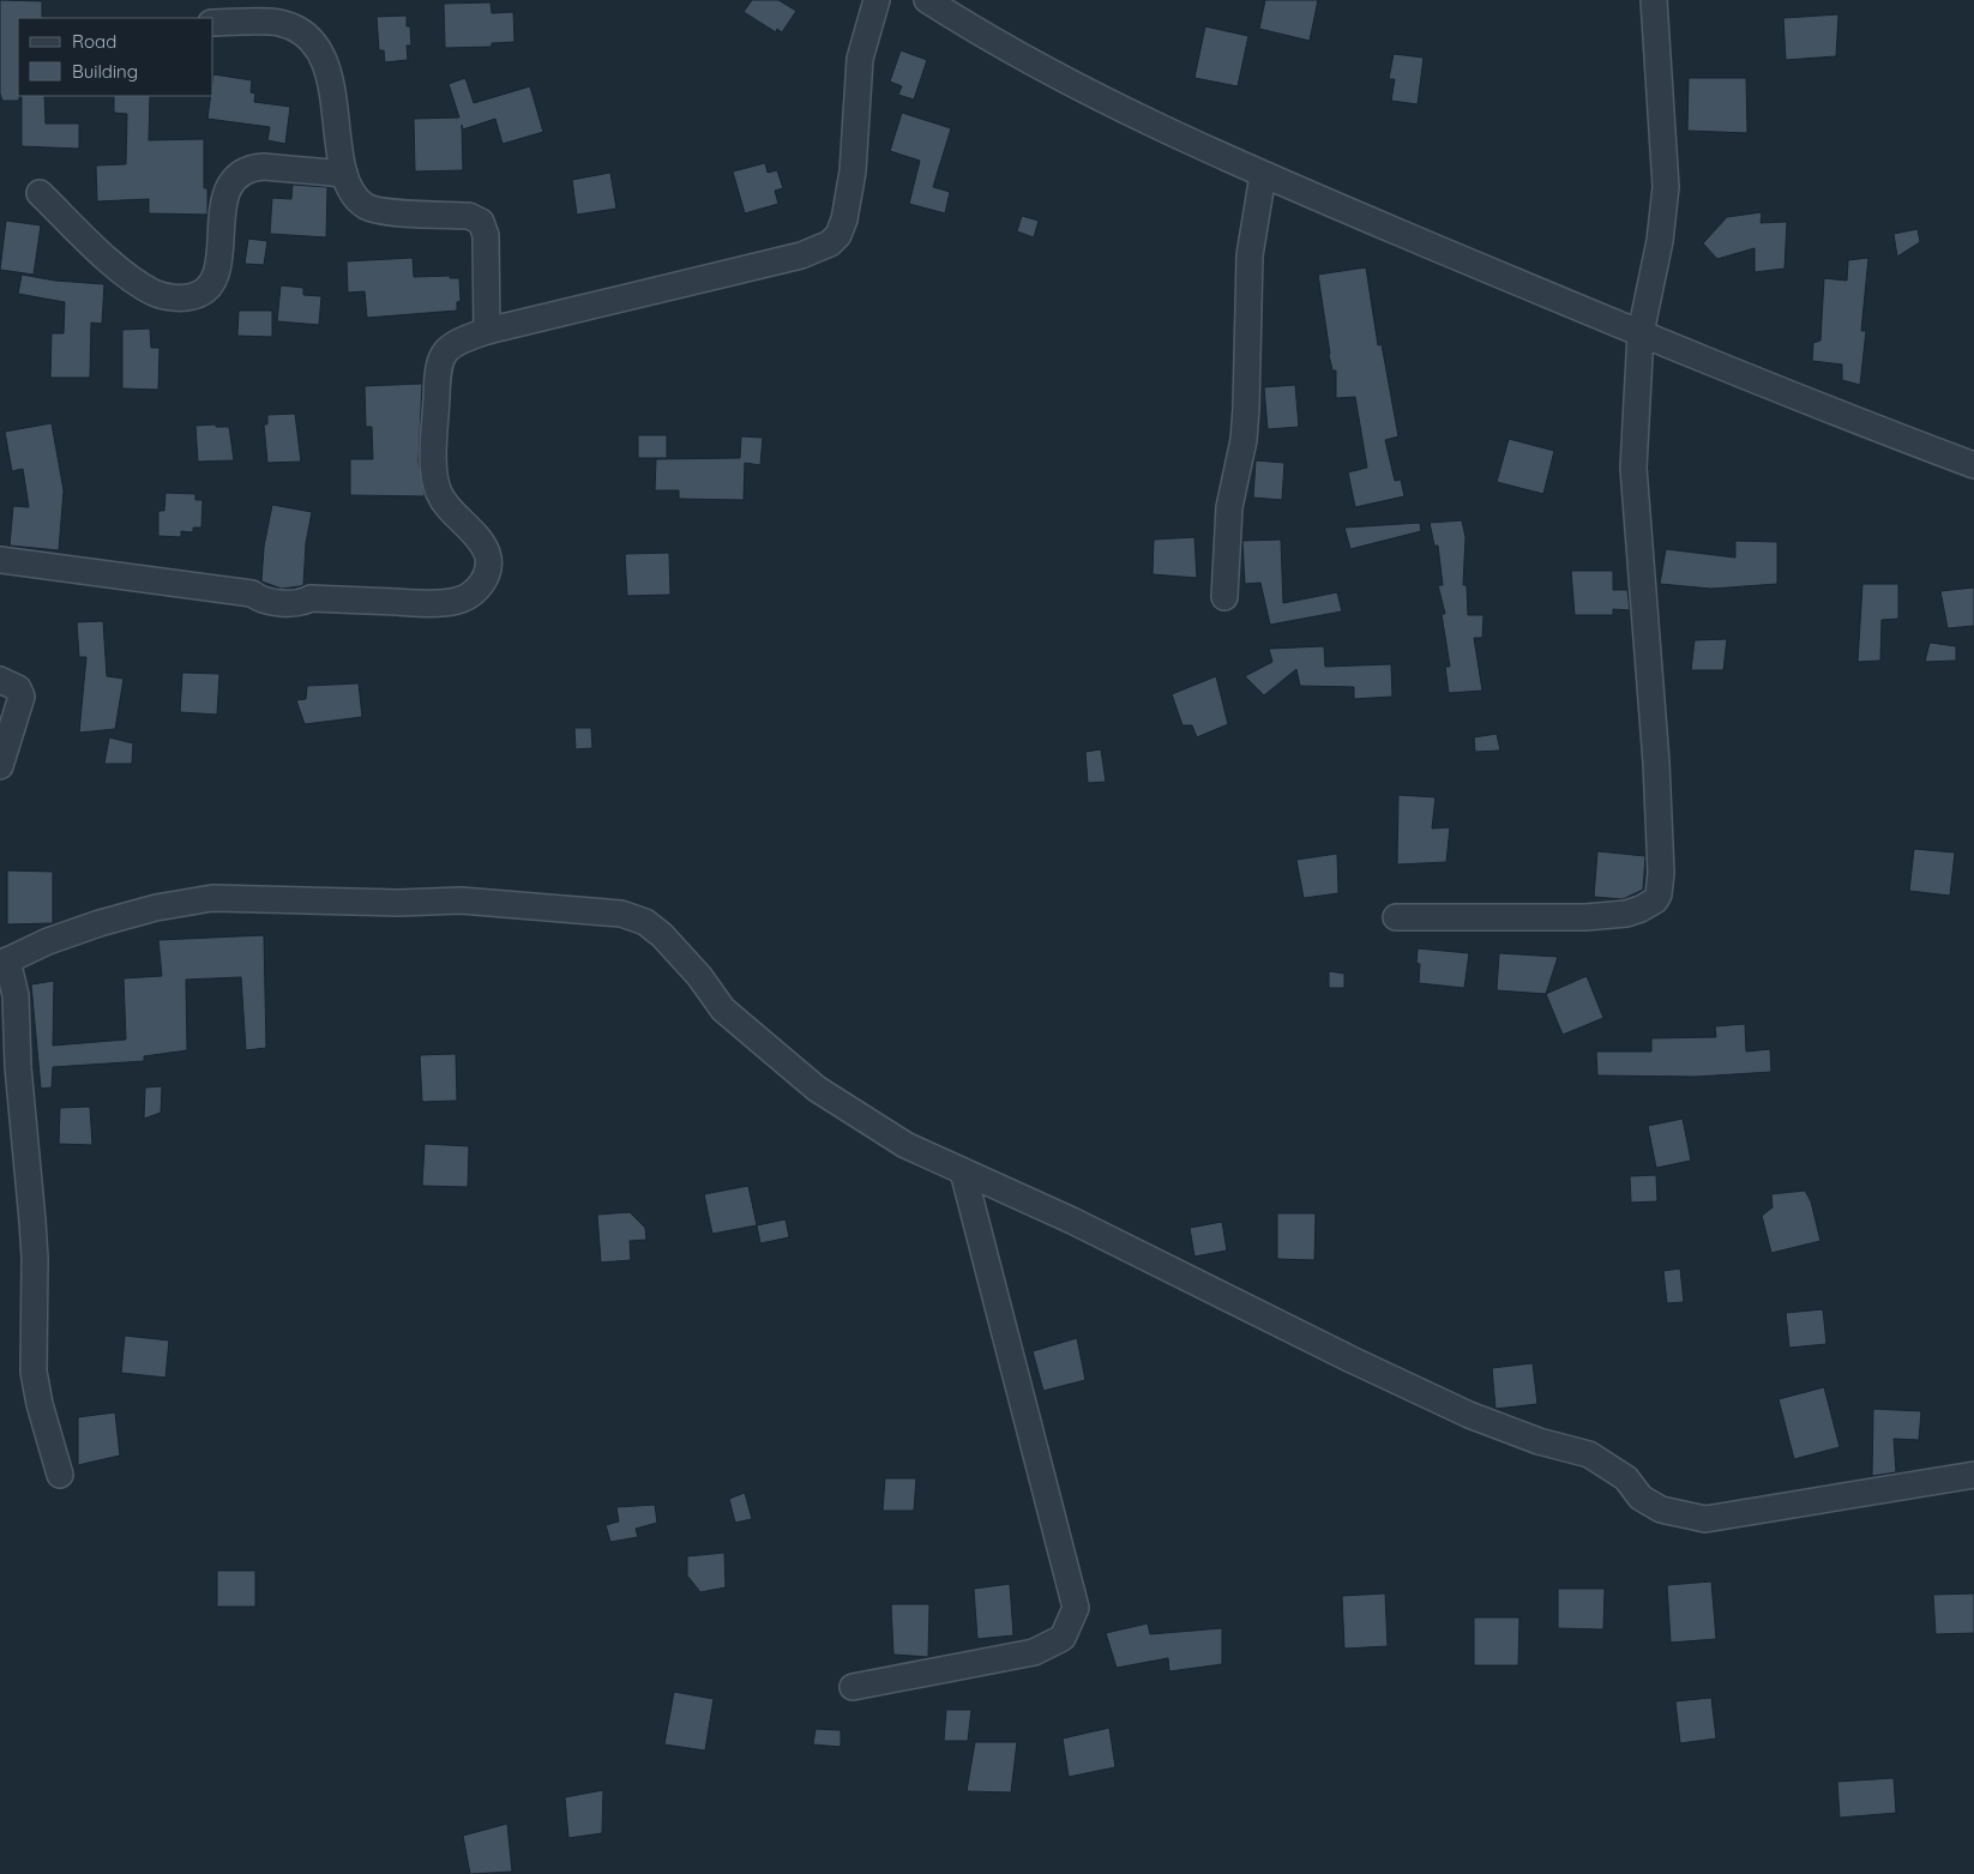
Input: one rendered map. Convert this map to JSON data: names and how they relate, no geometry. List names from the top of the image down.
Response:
{
  "legend": ["Road", "Building"]
}
